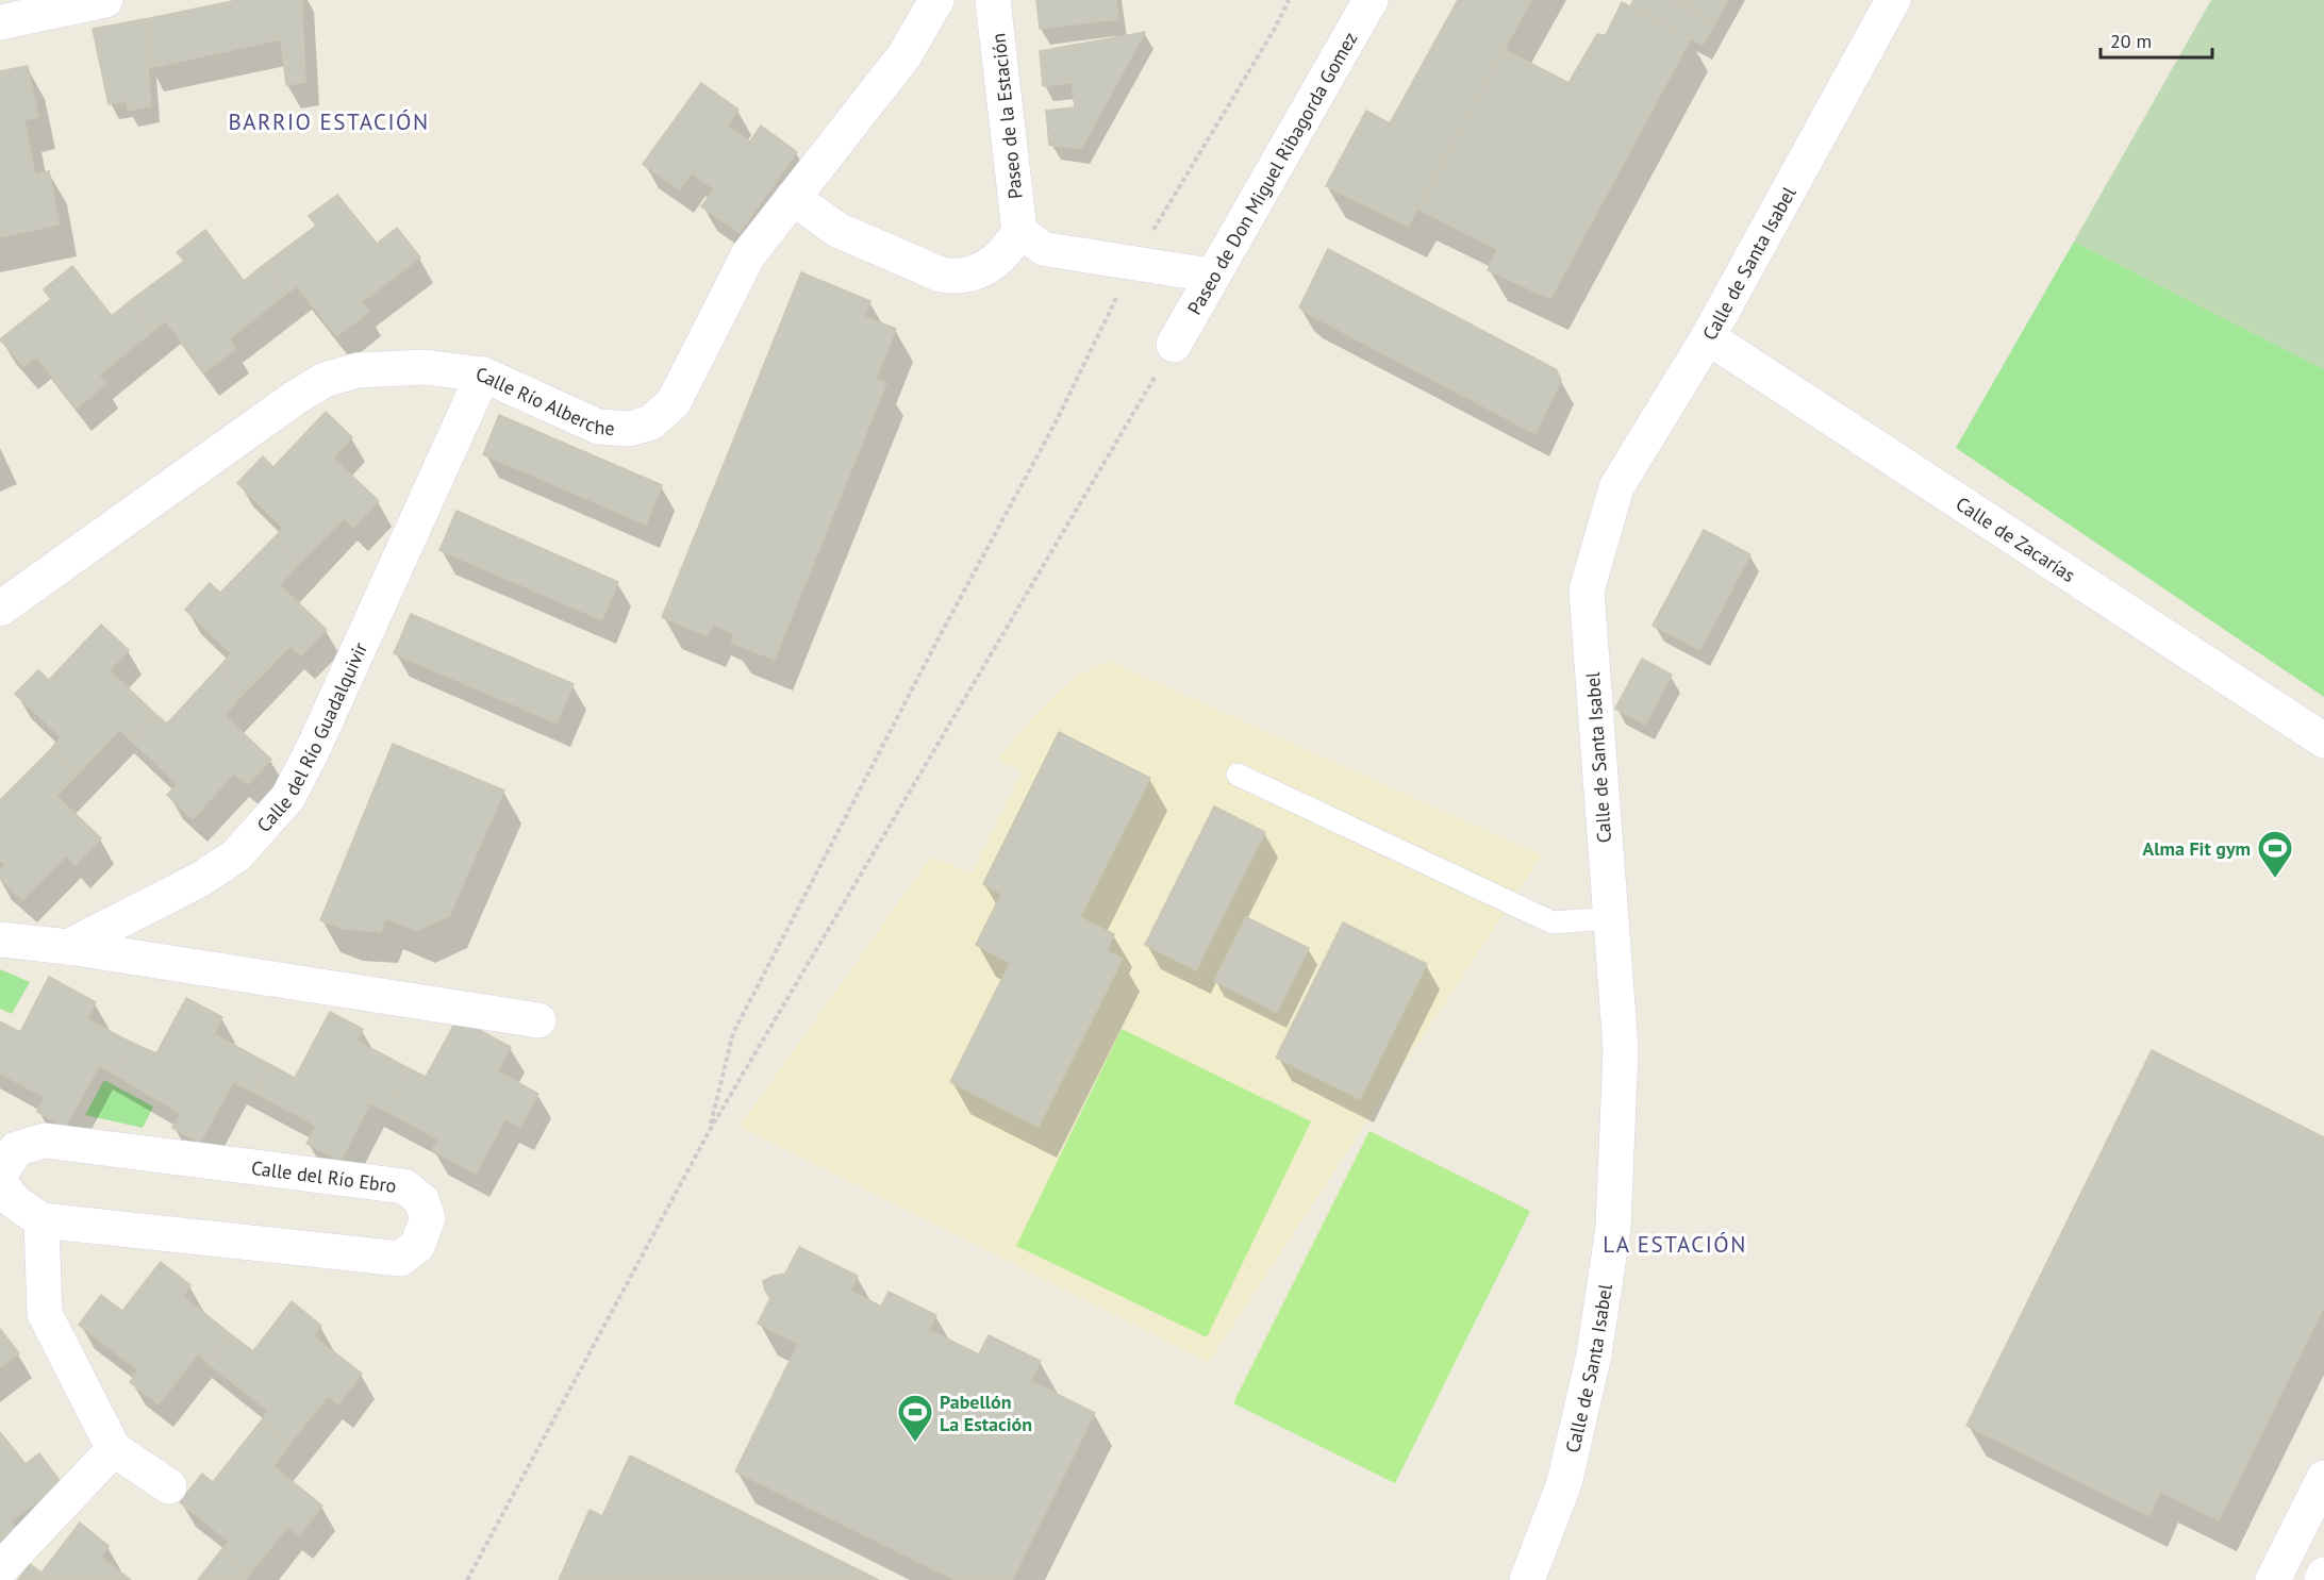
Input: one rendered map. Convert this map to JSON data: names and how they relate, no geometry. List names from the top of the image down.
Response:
{
  "streets": {
    "street": [
      "Paseo de la Estación",
      "Paseo de Don Miguel Ribagorda Gomez",
      "Calle de Santa Isabel",
      "Calle Río Alberche",
      "Calle de Zacarías",
      "Calle del Río Guadalquivir",
      "Calle del Río Ebro"
    ]
  },
  "crossings": [
    ["Calle de Santa Isabel", "Calle de Zacarías"],
    ["Calle Río Alberche", "Calle del Río Guadalquivir"]
  ],
  "districts": ["BARRIO ESTACIÓN", "LA ESTACIÓN"],
  "places": {
    "sports": ["Alma Fit gym", "Pabellón La Estación"]
  },
  "scale_bar": "20 m"
}
